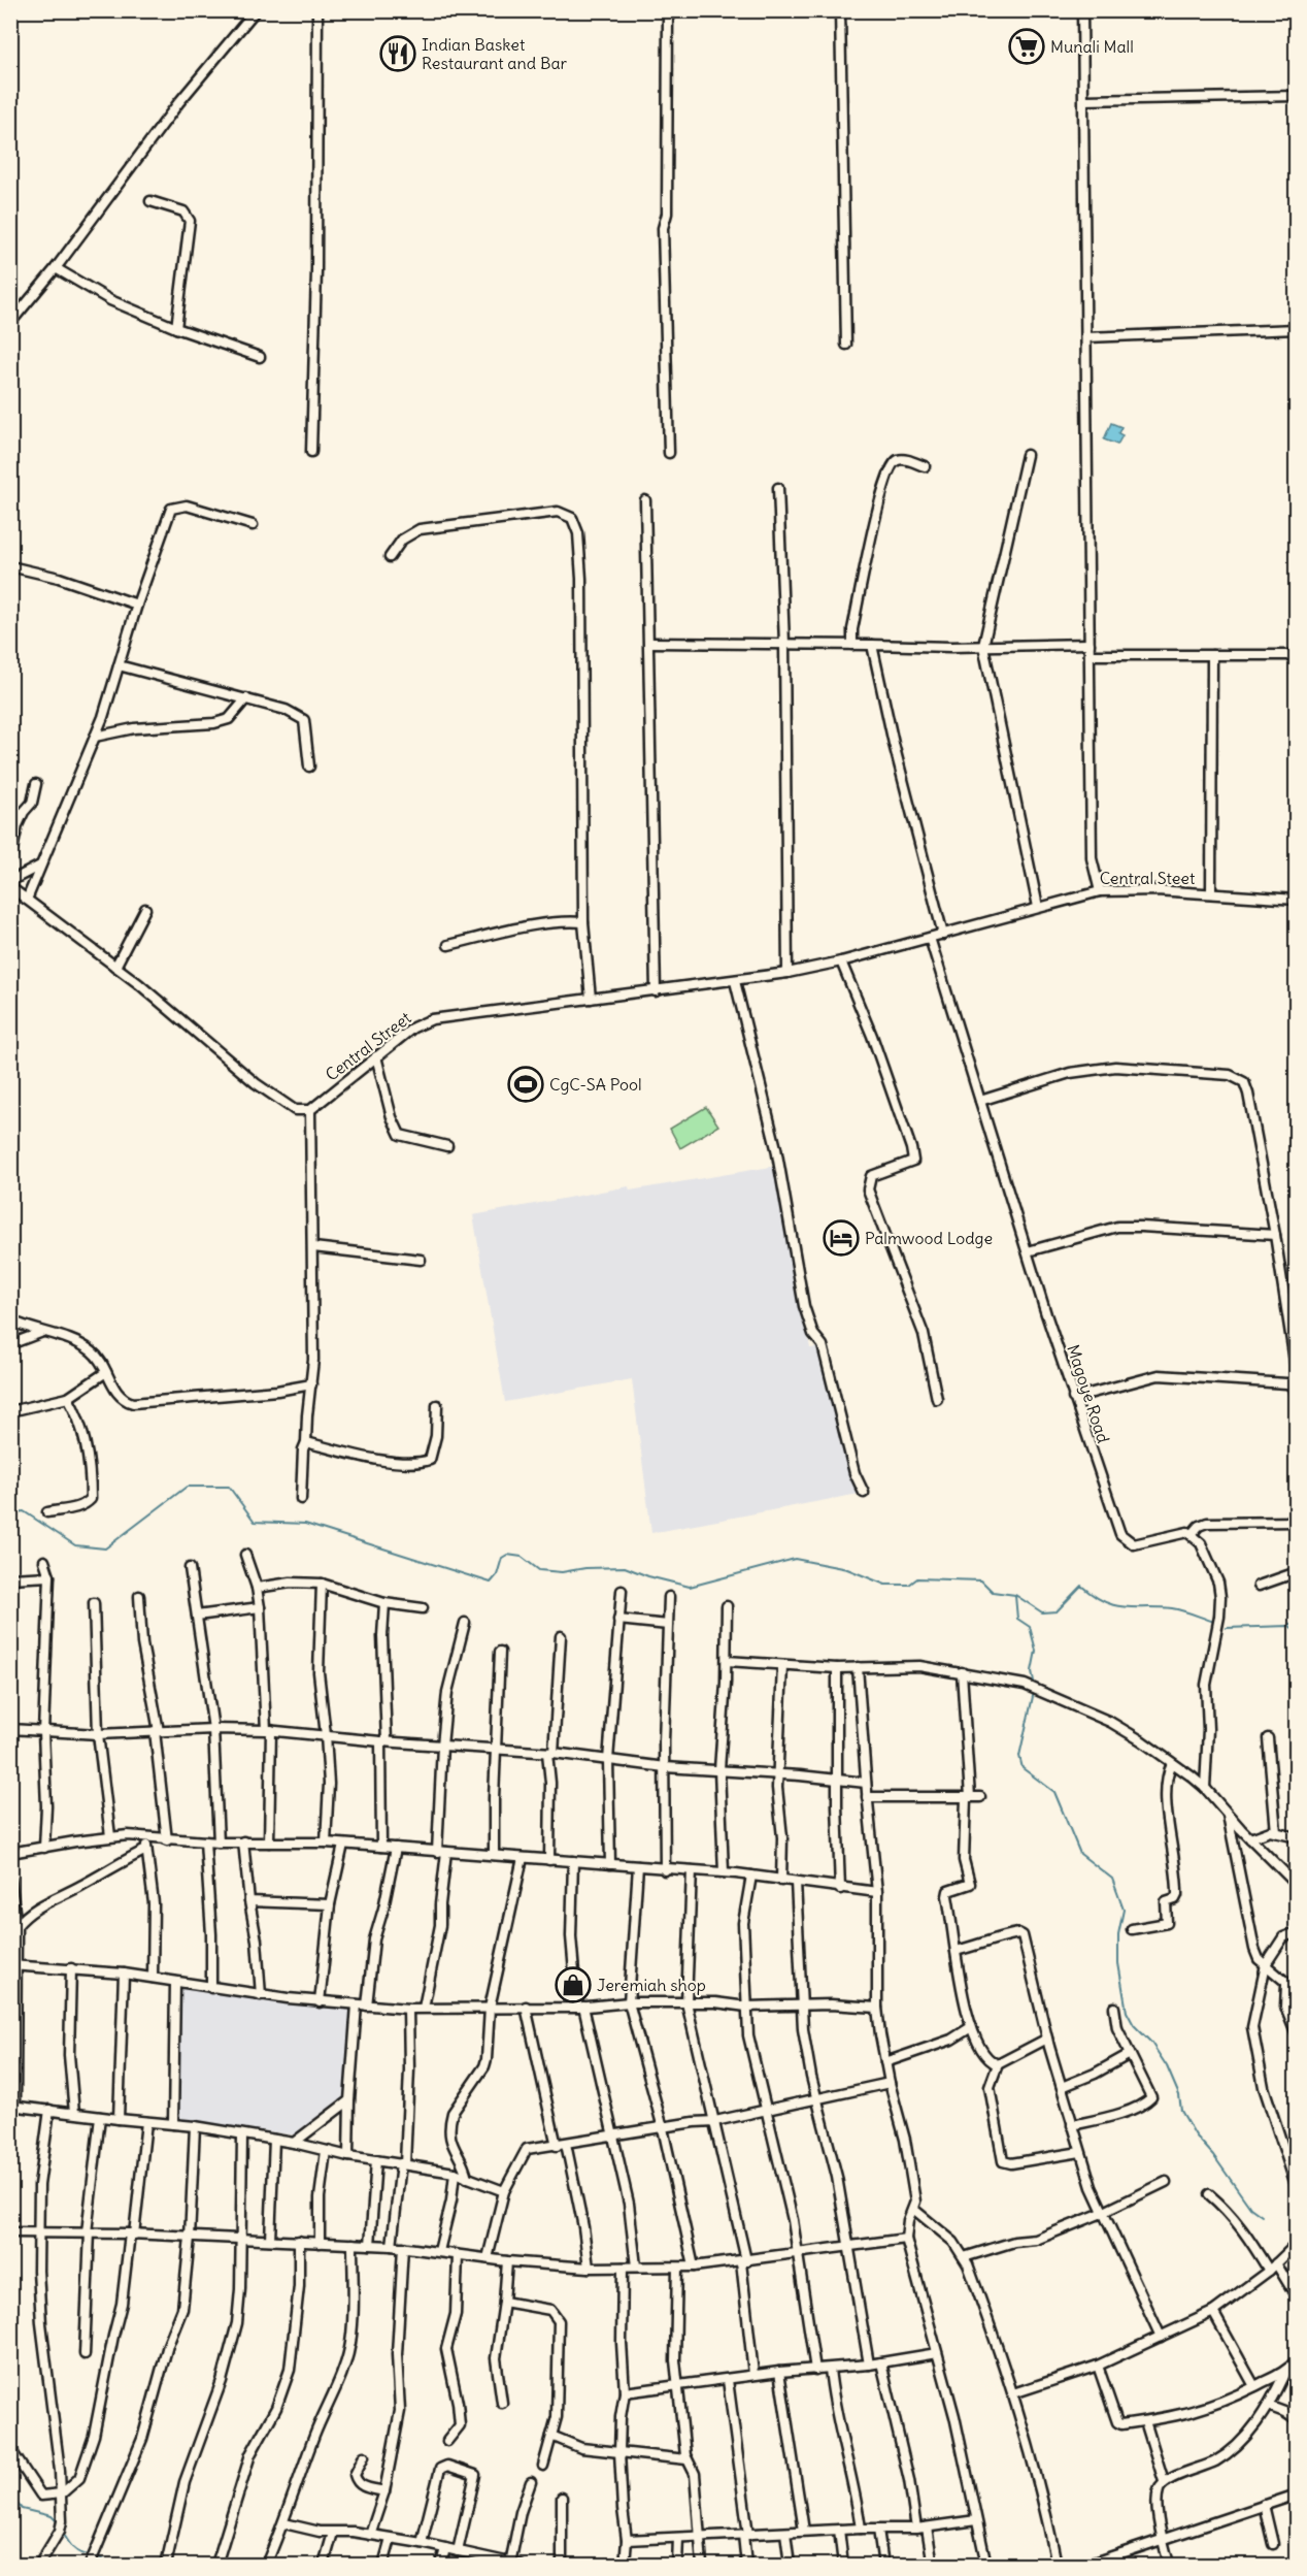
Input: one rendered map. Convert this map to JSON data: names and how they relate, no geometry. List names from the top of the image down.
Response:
{
  "streets": {
    "street": ["Central Steet", "Central Street", "Magoye Road"]
  },
  "crossings": [
    ["Central Steet", "Central Street"],
    ["Central Steet", "Magoye Road"],
    ["Central Street", "Magoye Road"]
  ],
  "places": {
    "supermarket": ["Munali Mall"],
    "restaurant": ["Indian Basket Restaurant and Bar"],
    "sports": ["CgC-SA Pool"],
    "hotel": ["Palmwood Lodge"],
    "shop": ["Jeremiah shop"]
  }
}
